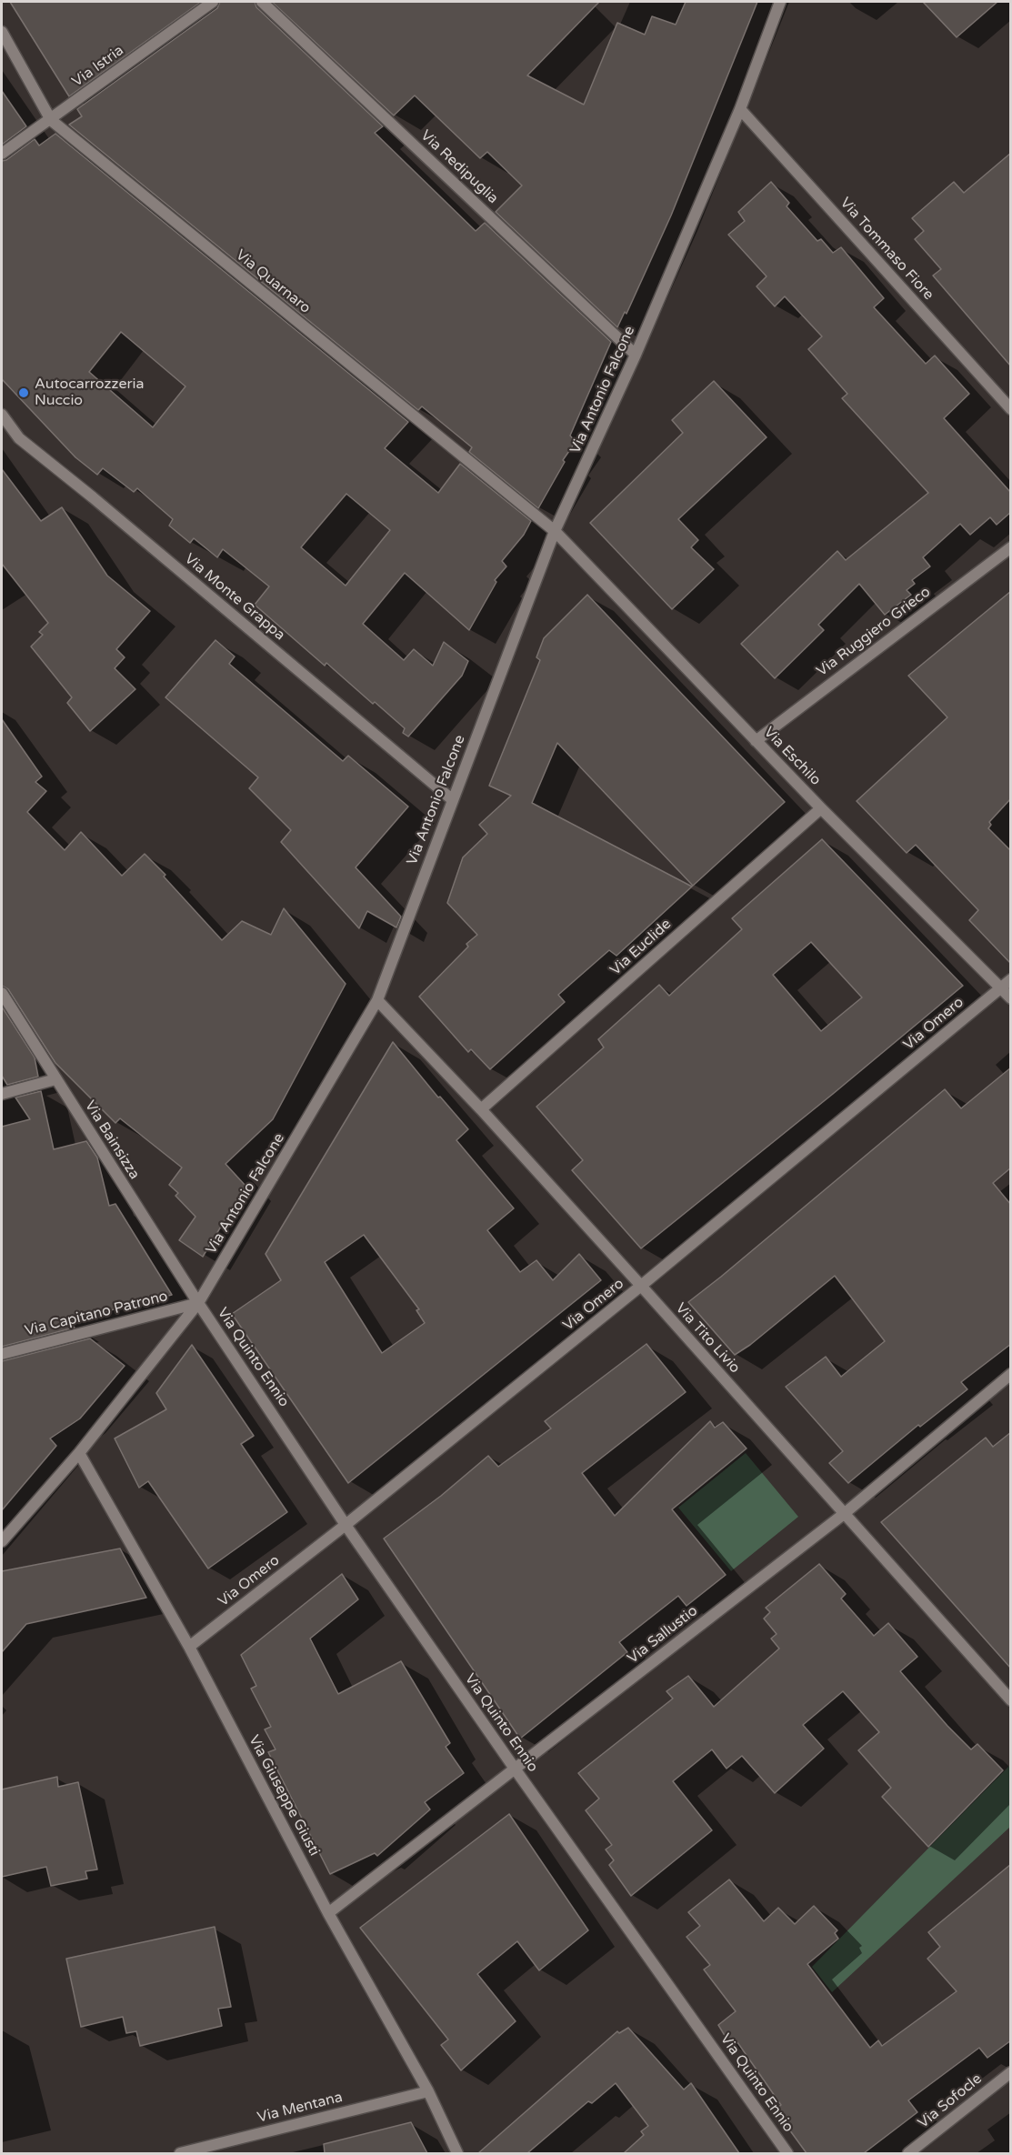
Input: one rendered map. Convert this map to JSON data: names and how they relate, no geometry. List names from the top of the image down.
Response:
{
  "streets": {
    "street": [
      "Via Istria",
      "Via Redipuglia",
      "Via Tommaso Fiore",
      "Via Quarnaro",
      "Via Antonio Falcone",
      "Via Monte Grappa",
      "Via Ruggiero Grieco",
      "Via Eschilo",
      "Via Euclide",
      "Via Omero",
      "Via Bainsizza",
      "Via Capitano Patrono",
      "Via Tito Livio",
      "Via Quinto Ennio",
      "Via Sallustio",
      "Via Giuseppe Giusti",
      "Via Sofocle",
      "Via Mentana"
    ]
  },
  "crossings": [
    ["Via Istria", "Via Quarnaro"],
    ["Via Redipuglia", "Via Antonio Falcone"],
    ["Via Tommaso Fiore", "Via Antonio Falcone"],
    ["Via Quarnaro", "Via Antonio Falcone"],
    ["Via Quarnaro", "Via Eschilo"],
    ["Via Antonio Falcone", "Via Monte Grappa"],
    ["Via Antonio Falcone", "Via Eschilo"],
    ["Via Antonio Falcone", "Via Bainsizza"],
    ["Via Antonio Falcone", "Via Capitano Patrono"],
    ["Via Antonio Falcone", "Via Tito Livio"],
    ["Via Antonio Falcone", "Via Quinto Ennio"],
    ["Via Antonio Falcone", "Via Giuseppe Giusti"],
    ["Via Ruggiero Grieco", "Via Eschilo"],
    ["Via Eschilo", "Via Euclide"],
    ["Via Eschilo", "Via Omero"],
    ["Via Euclide", "Via Tito Livio"],
    ["Via Omero", "Via Tito Livio"],
    ["Via Omero", "Via Quinto Ennio"],
    ["Via Omero", "Via Giuseppe Giusti"],
    ["Via Bainsizza", "Via Capitano Patrono"],
    ["Via Bainsizza", "Via Quinto Ennio"],
    ["Via Capitano Patrono", "Via Quinto Ennio"],
    ["Via Tito Livio", "Via Sallustio"],
    ["Via Quinto Ennio", "Via Sallustio"],
    ["Via Sallustio", "Via Giuseppe Giusti"],
    ["Via Giuseppe Giusti", "Via Mentana"]
  ],
  "places": ["Autocarrozzeria Nuccio"]
}
